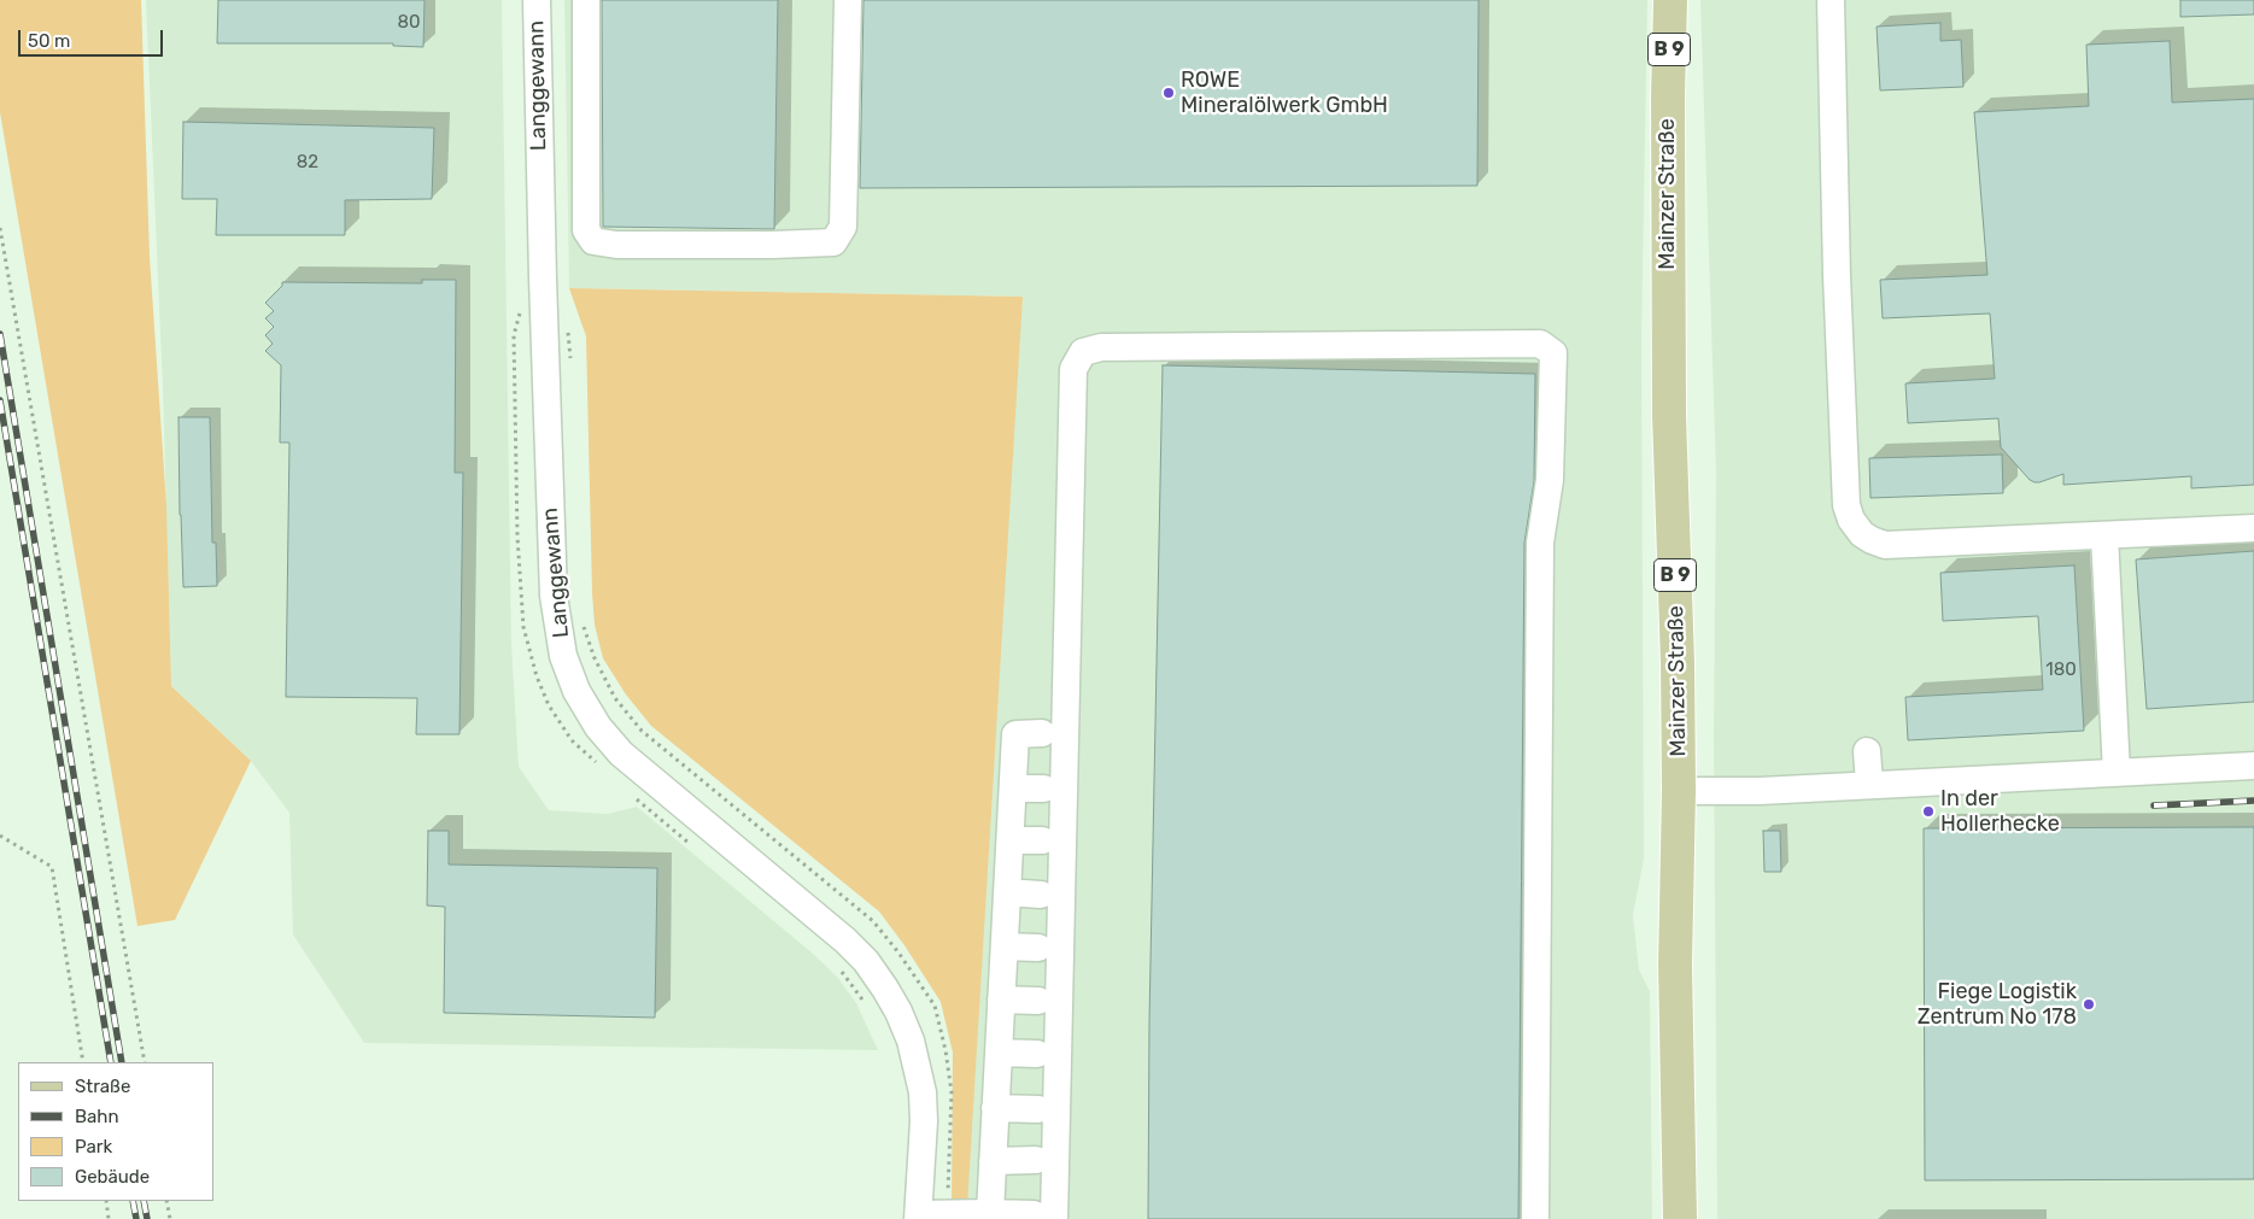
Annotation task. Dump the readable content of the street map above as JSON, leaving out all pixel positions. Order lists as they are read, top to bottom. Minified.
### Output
{"streets":{"main road":["B 9","Mainzer Straße"],"street":["Langgewann"]},"places":["ROWE Mineralölwerk GmbH","In der Hollerhecke","Fiege Logistik Zentrum No 178"],"house_numbers":["80","82","180"],"legend":["Straße","Bahn","Park","Gebäude"],"scale_bar":"50 m"}
